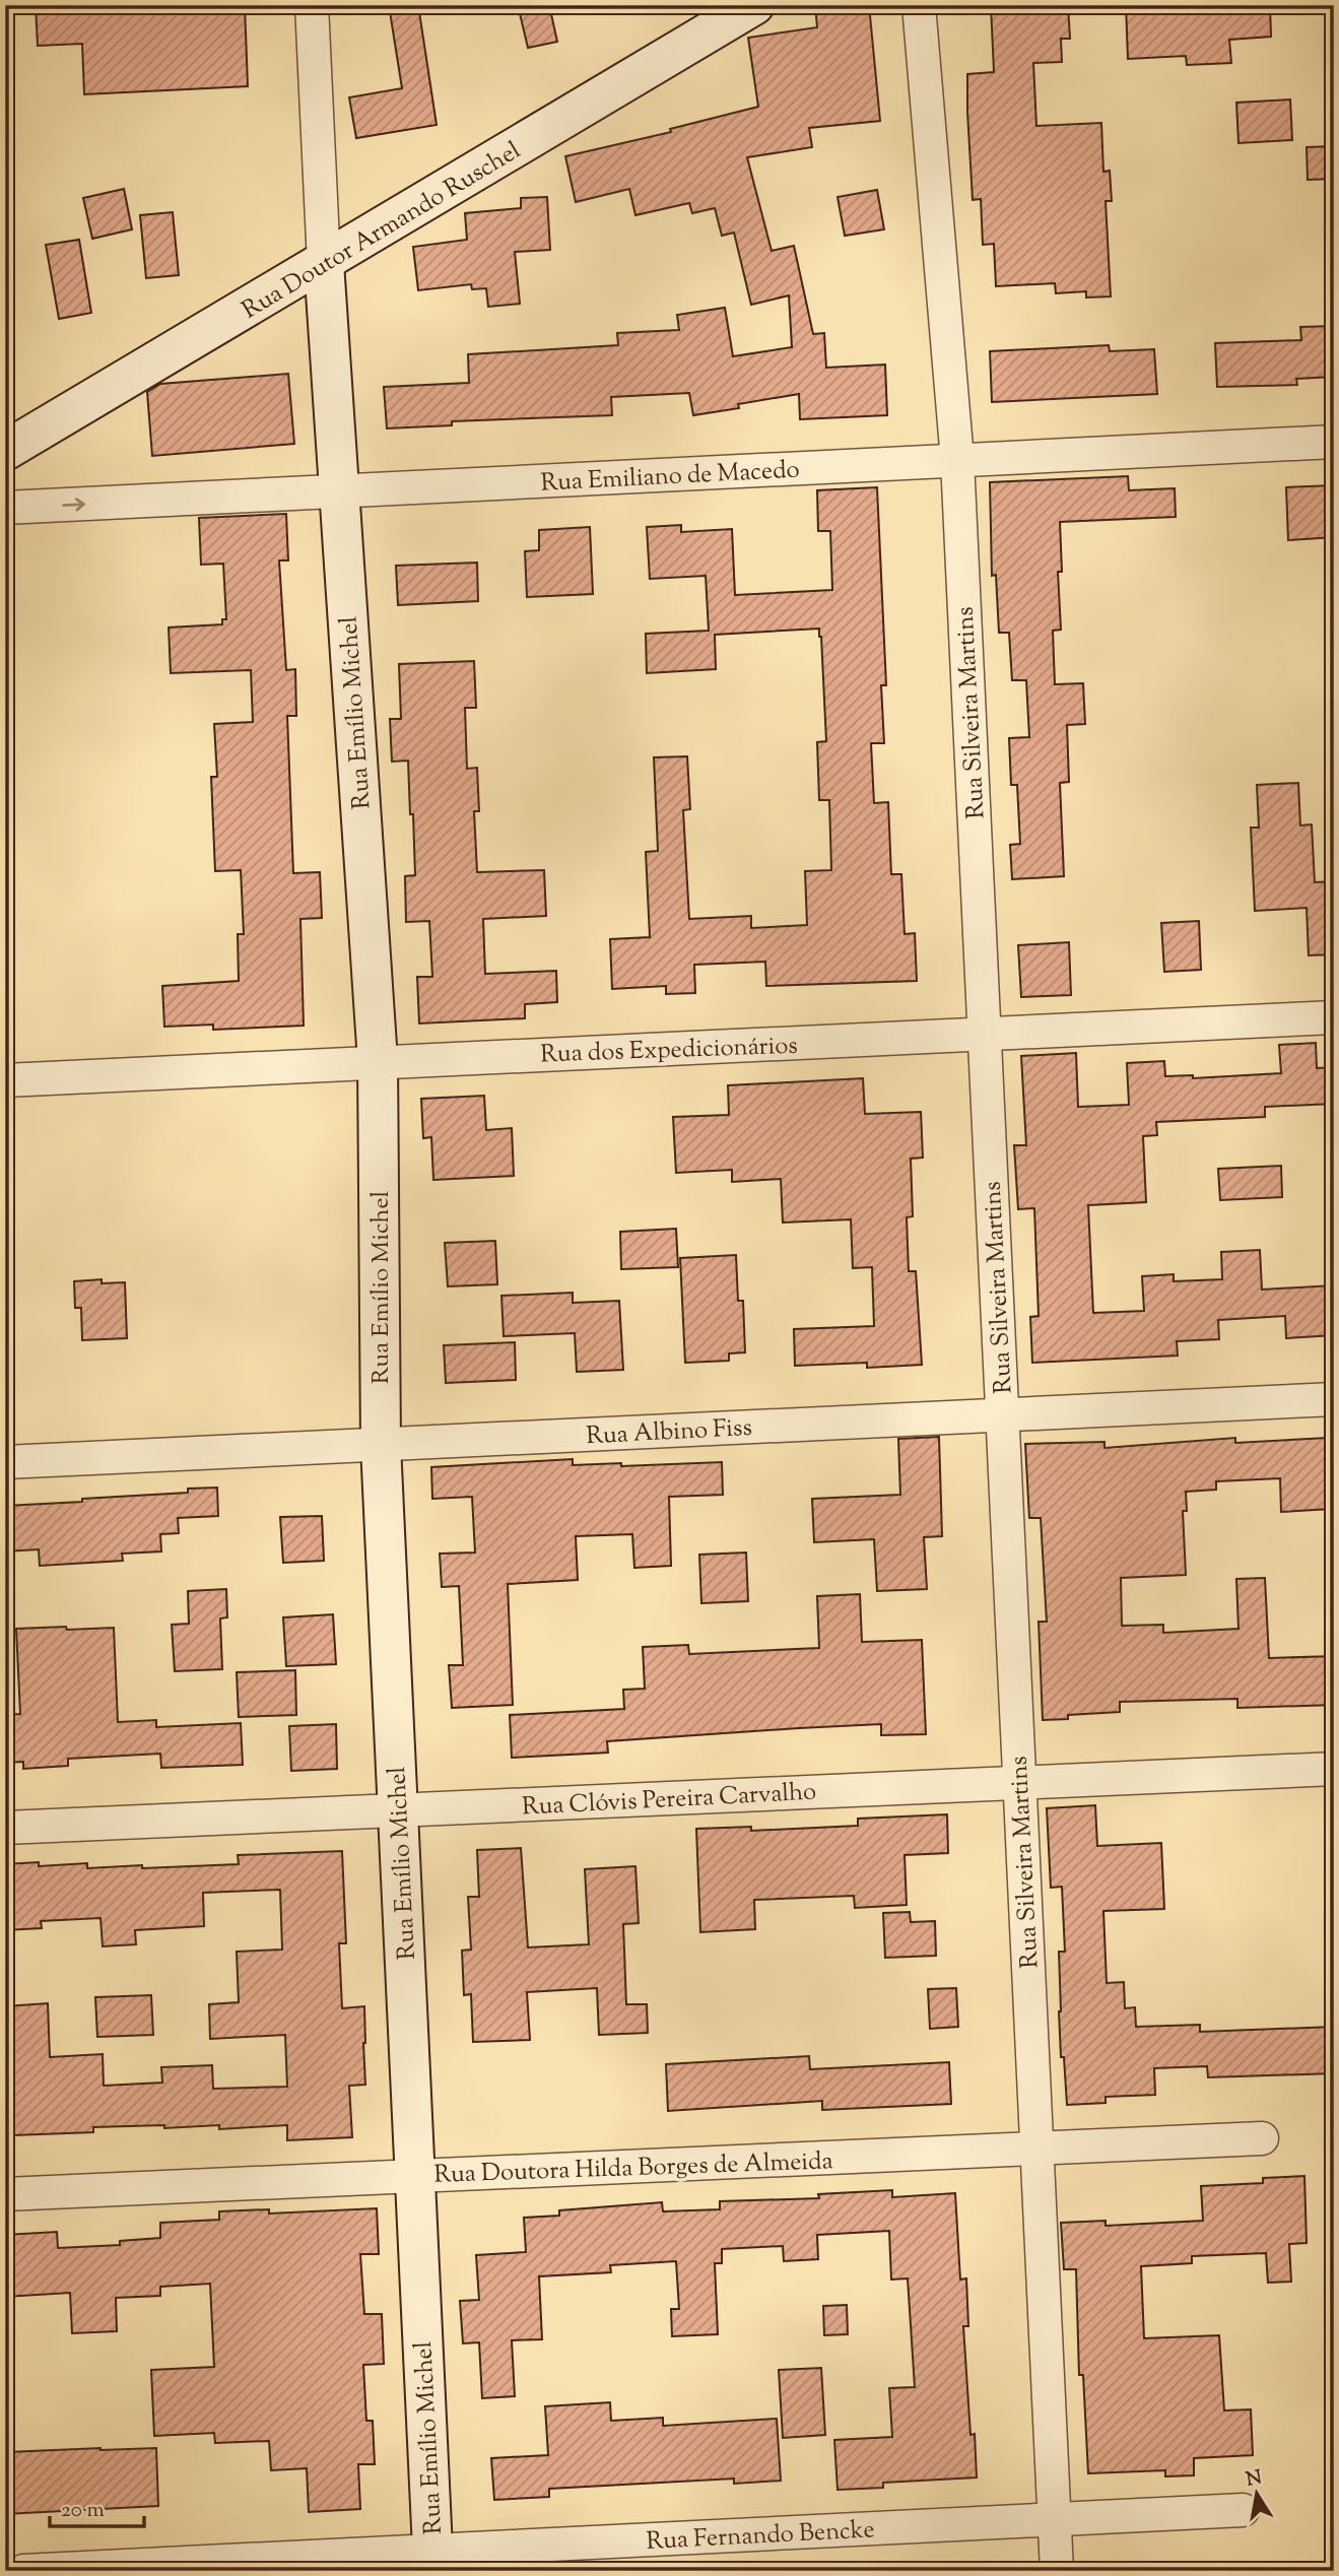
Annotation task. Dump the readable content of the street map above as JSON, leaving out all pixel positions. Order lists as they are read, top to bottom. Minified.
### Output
{"streets":{"street":["Rua Doutor Armando Ruschel","Rua Emiliano de Macedo","Rua Emílio Michel","Rua Silveira Martins","Rua dos Expedicionários","Rua Albino Fiss","Rua Clóvis Pereira Carvalho","Rua Doutora Hilda Borges de Almeida","Rua Fernando Bencke"]},"crossings":[["Rua Doutor Armando Ruschel","Rua Emílio Michel"],["Rua Emiliano de Macedo","Rua Emílio Michel"],["Rua Emiliano de Macedo","Rua Silveira Martins"],["Rua Emílio Michel","Rua dos Expedicionários"],["Rua Emílio Michel","Rua Albino Fiss"],["Rua Emílio Michel","Rua Clóvis Pereira Carvalho"],["Rua Emílio Michel","Rua Doutora Hilda Borges de Almeida"],["Rua Emílio Michel","Rua Fernando Bencke"],["Rua Silveira Martins","Rua dos Expedicionários"],["Rua Silveira Martins","Rua Albino Fiss"],["Rua Silveira Martins","Rua Clóvis Pereira Carvalho"],["Rua Silveira Martins","Rua Doutora Hilda Borges de Almeida"],["Rua Silveira Martins","Rua Fernando Bencke"]],"scale_bar":"20 m","north":"top"}
